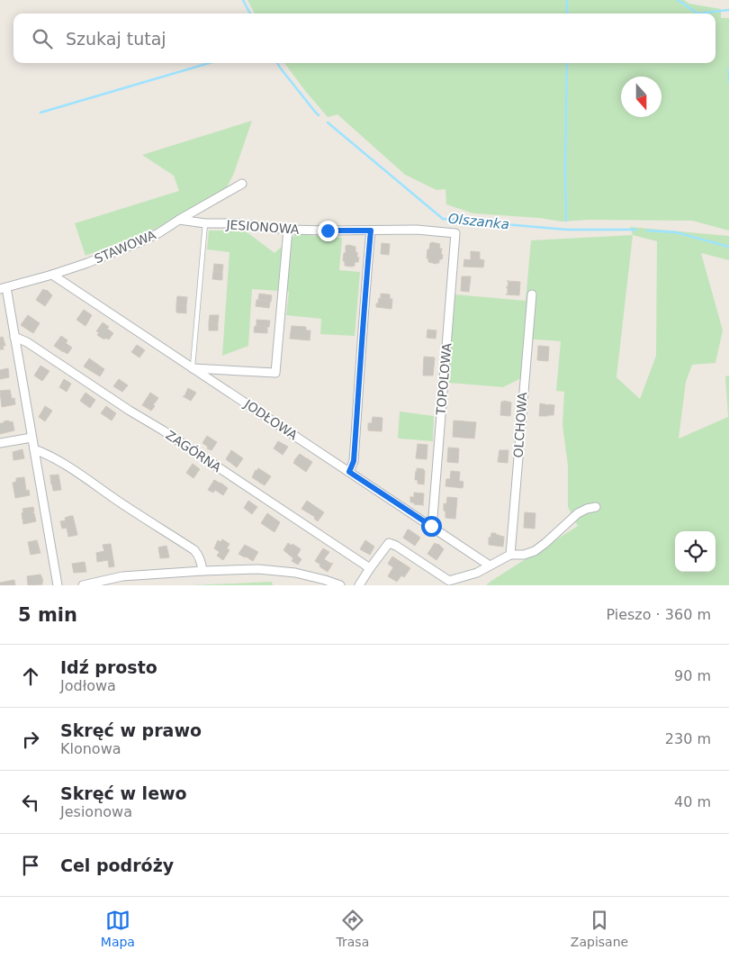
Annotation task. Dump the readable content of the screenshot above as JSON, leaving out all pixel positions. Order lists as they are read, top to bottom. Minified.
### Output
{"streets":{"street":["JESIONOWA","STAWOWA","TOPOLOWA","JODŁOWA","OLCHOWA","ZAGÓRNA"]},"crossings":[["JESIONOWA","STAWOWA"],["JESIONOWA","TOPOLOWA"],["STAWOWA","JODŁOWA"],["TOPOLOWA","JODŁOWA"]],"water":["Olszanka"],"north":"bottom","page":{"search":"Szukaj tutaj","heading":["5 min","Pieszo · 360 m"],"list":[["Idź prosto","Jodłowa","90 m"],["Skręć w prawo","Klonowa","230 m"],["Skręć w lewo","Jesionowa","40 m"],"Cel podróży"],"nav":["Mapa","Trasa","Zapisane"]}}
